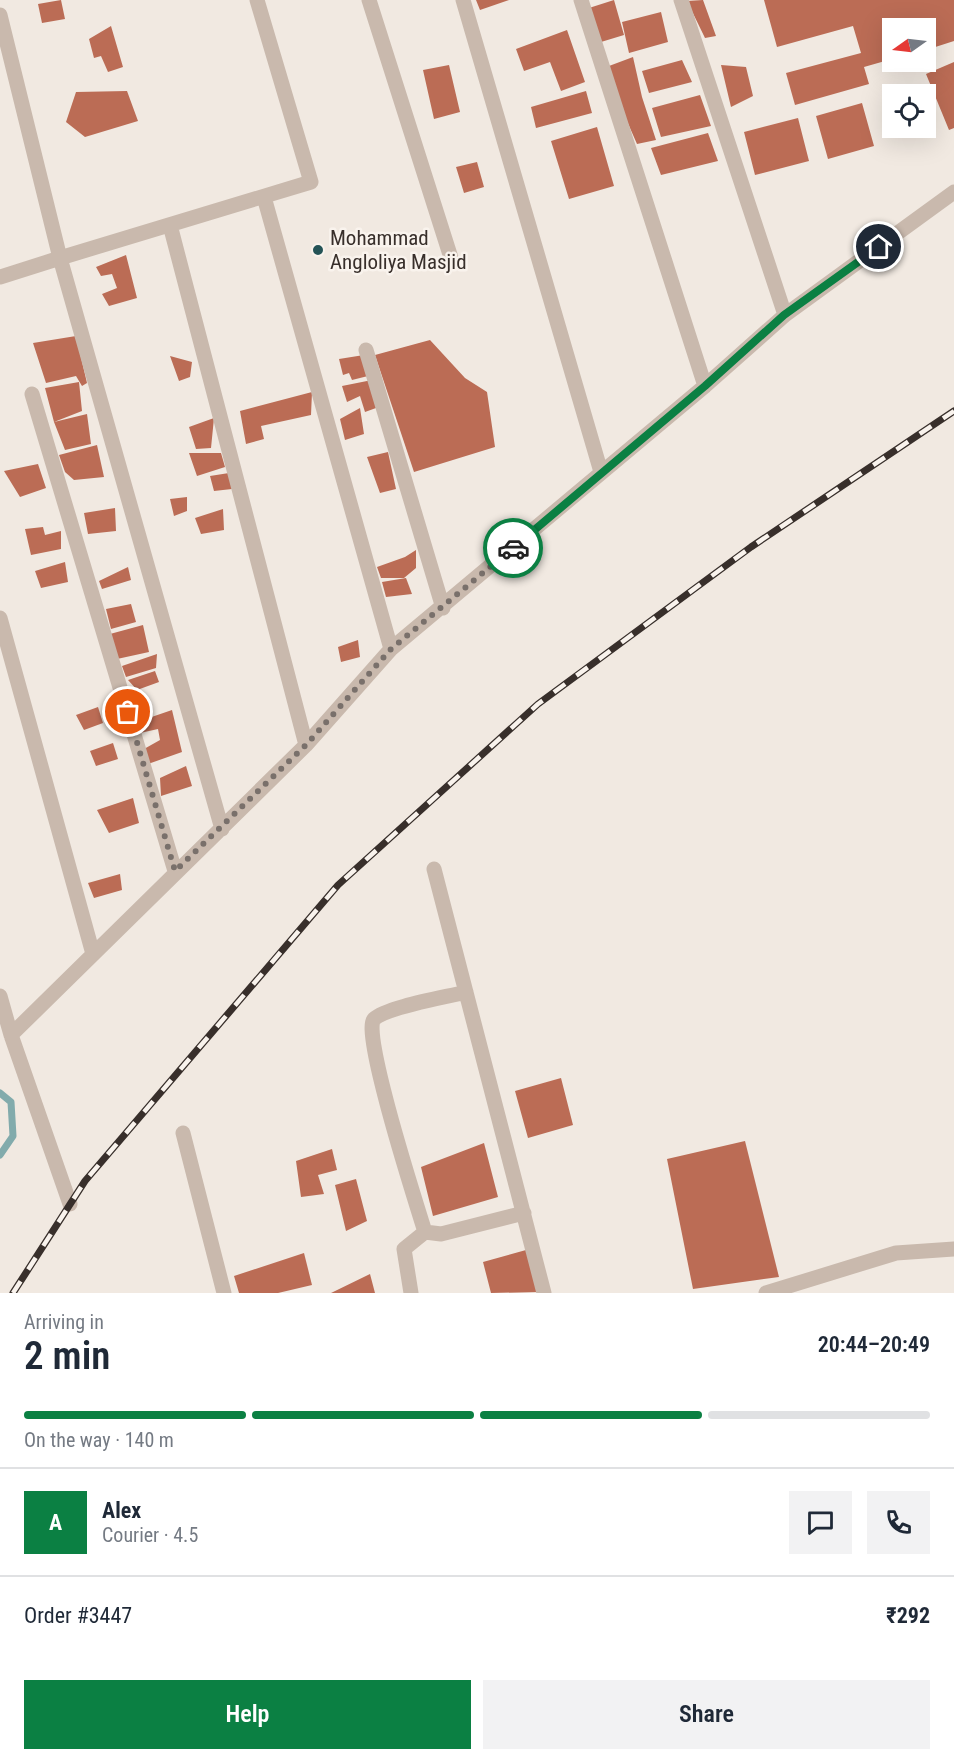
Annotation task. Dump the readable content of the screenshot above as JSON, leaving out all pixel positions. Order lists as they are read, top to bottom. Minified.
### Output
{"places":["Mohammad Angloliya Masjid"],"north":"left","page":{"heading":["2 min","Arriving in","20:44–20:49"],"panel":["Alex","Courier · 4.5","Order #3447","₹292"],"bar":"On the way · 140 m","round":"A","buttons":["Help","Share"]}}
